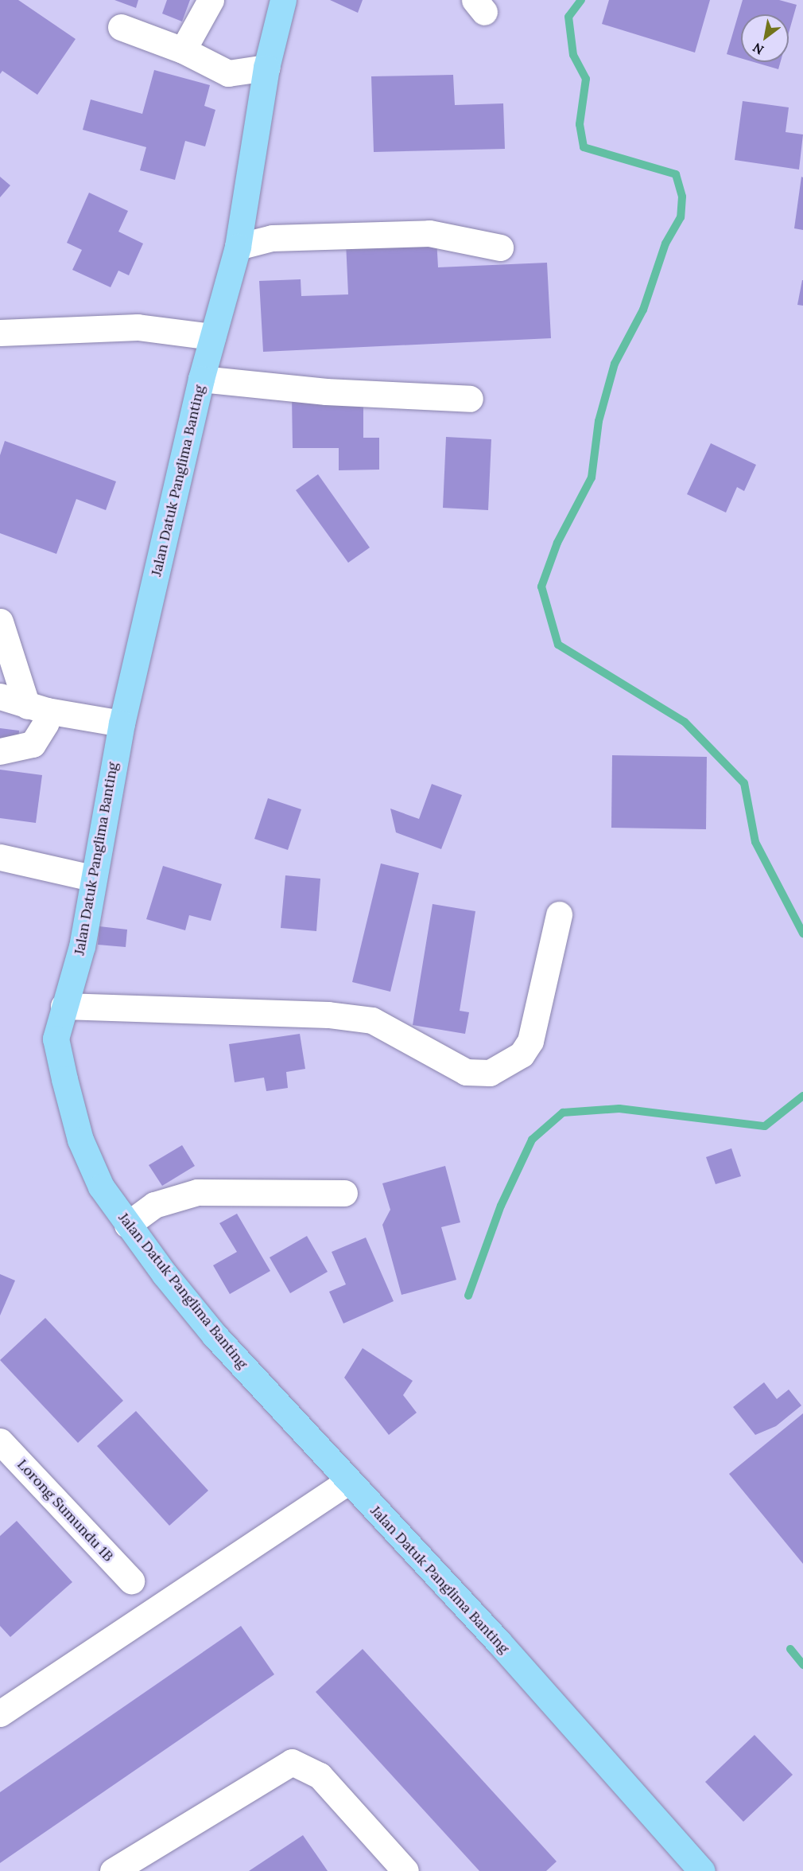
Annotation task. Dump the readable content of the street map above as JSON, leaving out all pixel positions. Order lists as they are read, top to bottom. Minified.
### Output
{"streets":{"main road":["Jalan Datuk Panglima Banting"],"street":["Lorong Sumundu 1B"]},"north":"bottom left"}
